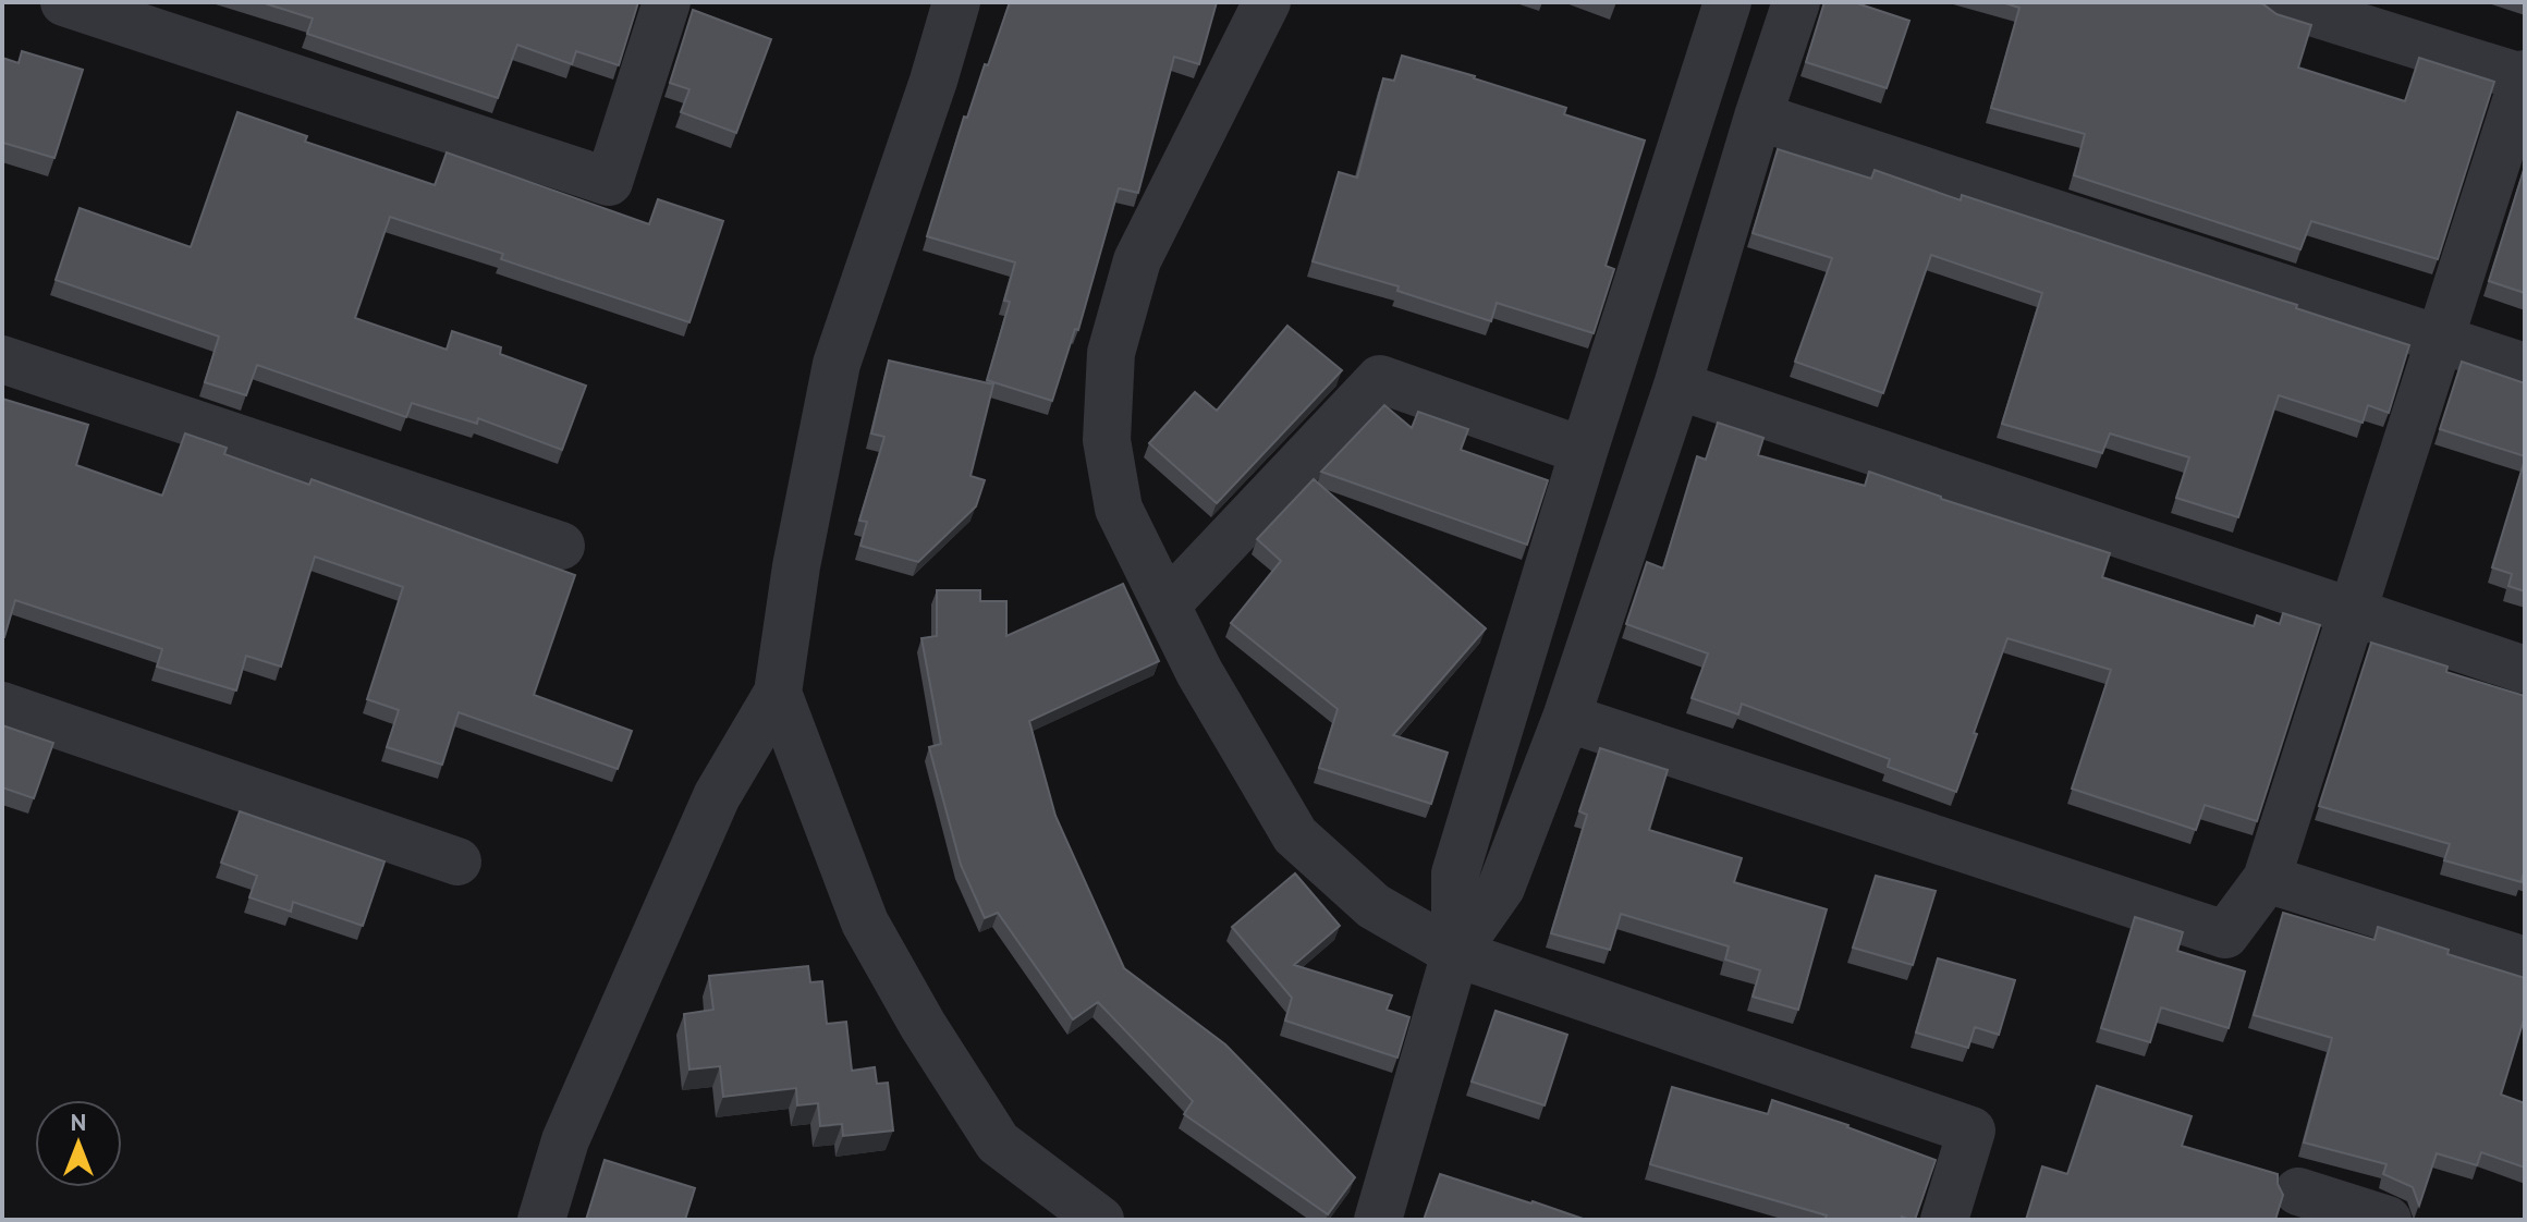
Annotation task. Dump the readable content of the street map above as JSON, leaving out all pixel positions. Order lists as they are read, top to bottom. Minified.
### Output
{"north":"top"}
